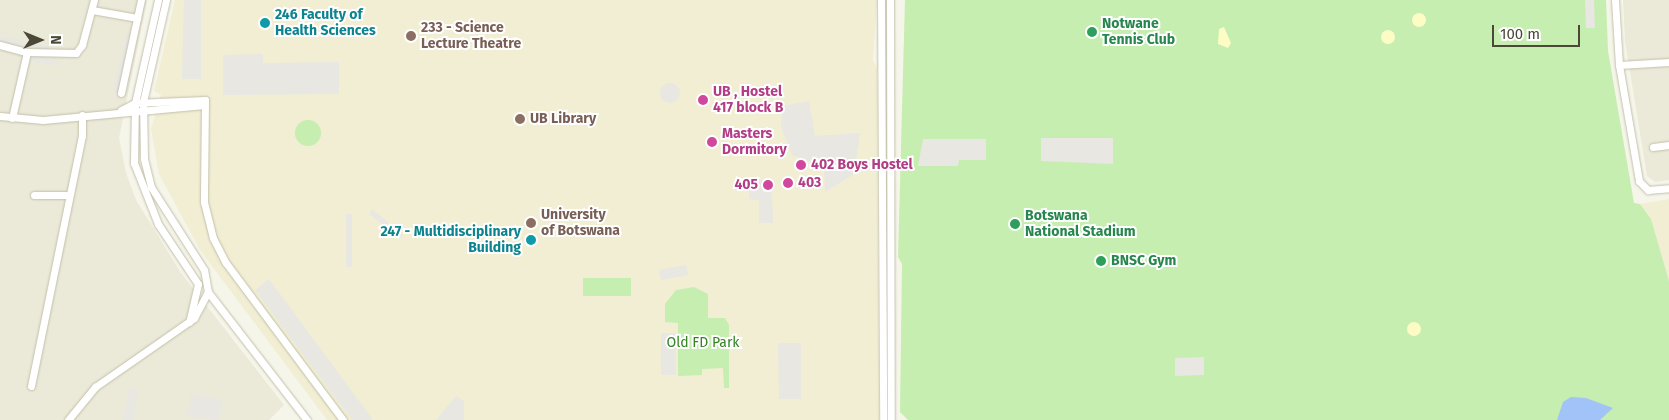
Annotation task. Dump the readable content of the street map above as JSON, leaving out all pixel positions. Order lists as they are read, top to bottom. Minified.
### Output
{"parks":["Old FD Park"],"places":["246 Faculty of Health Sciences","Notwane Tennis Club","233 - Science Lecture Theatre","UB , Hostel 417 block B","UB Library","Masters Dormitory","402 Boys Hostel","403","405","University of Botswana","Botswana National Stadium","247 - Multidisciplinary Building","BNSC Gym"],"scale_bar":"100 m","north":"right"}
